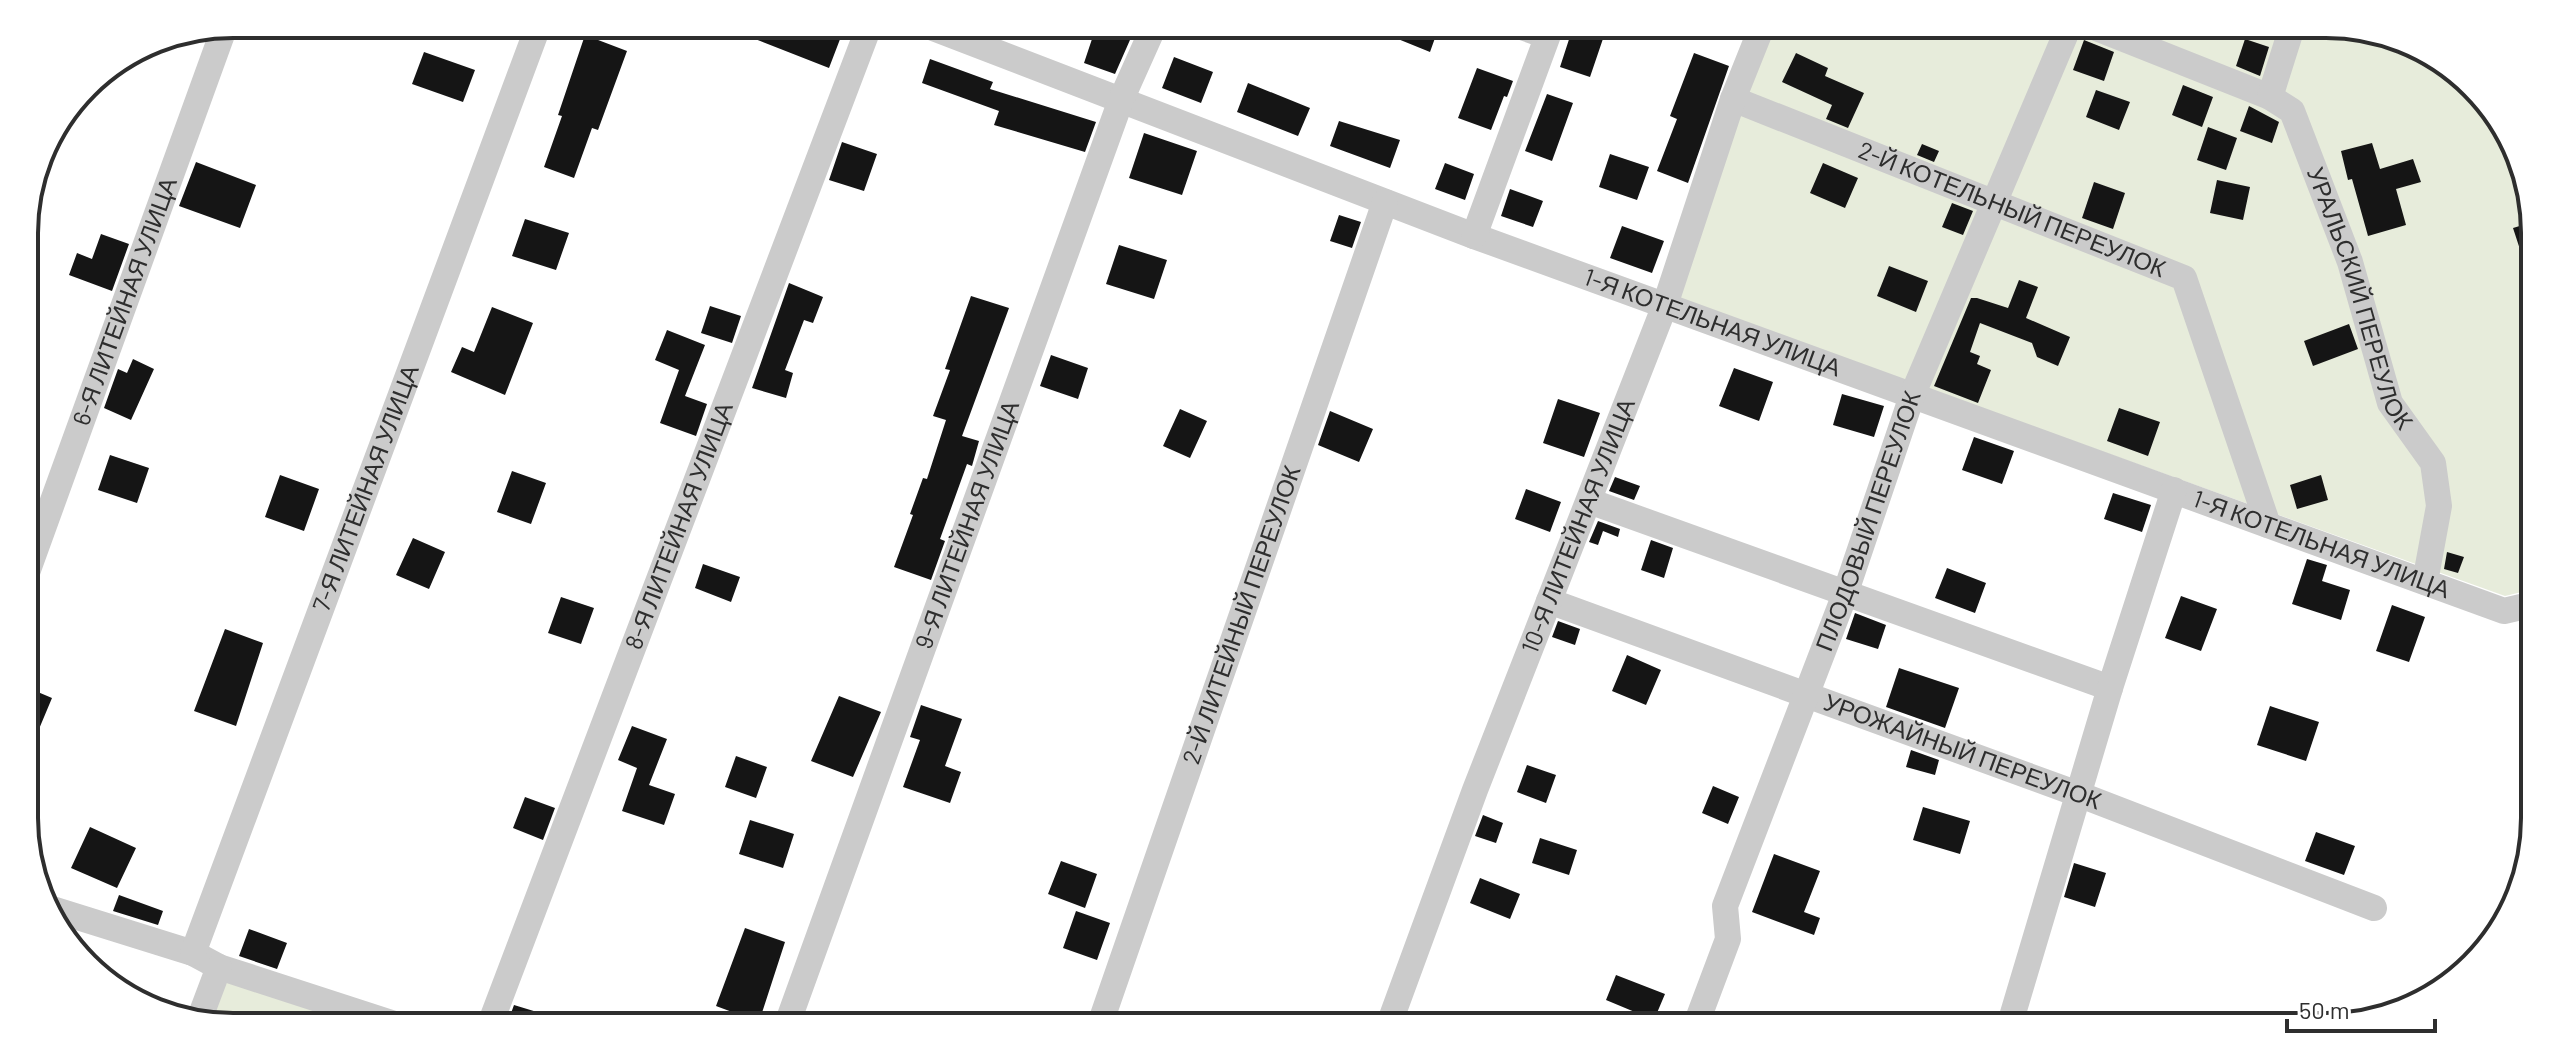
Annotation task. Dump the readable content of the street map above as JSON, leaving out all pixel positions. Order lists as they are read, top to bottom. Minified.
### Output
{"streets":{"street":["2-Й КОТЕЛЬНЫЙ ПЕРЕУЛОК","УРАЛЬСКИЙ ПЕРЕУЛОК","6-Я ЛИТЕЙНАЯ УЛИЦА","1-Я КОТЕЛЬНАЯ УЛИЦА","7-Я ЛИТЕЙНАЯ УЛИЦА","ПЛОДОВЫЙ ПЕРЕУЛОК","9-Я ЛИТЕЙНАЯ УЛИЦА","8-Я ЛИТЕЙНАЯ УЛИЦА","10-Я ЛИТЕЙНАЯ УЛИЦА","2-Й ЛИТЕЙНЫЙ ПЕРЕУЛОК","УРОЖАЙНЫЙ ПЕРЕУЛОК"]},"crossings":[["2-Й КОТЕЛЬНЫЙ ПЕРЕУЛОК","1-Я КОТЕЛЬНАЯ УЛИЦА"],["2-Й КОТЕЛЬНЫЙ ПЕРЕУЛОК","ПЛОДОВЫЙ ПЕРЕУЛОК"],["2-Й КОТЕЛЬНЫЙ ПЕРЕУЛОК","10-Я ЛИТЕЙНАЯ УЛИЦА"],["УРАЛЬСКИЙ ПЕРЕУЛОК","1-Я КОТЕЛЬНАЯ УЛИЦА"],["1-Я КОТЕЛЬНАЯ УЛИЦА","ПЛОДОВЫЙ ПЕРЕУЛОК"],["1-Я КОТЕЛЬНАЯ УЛИЦА","9-Я ЛИТЕЙНАЯ УЛИЦА"],["1-Я КОТЕЛЬНАЯ УЛИЦА","10-Я ЛИТЕЙНАЯ УЛИЦА"],["1-Я КОТЕЛЬНАЯ УЛИЦА","2-Й ЛИТЕЙНЫЙ ПЕРЕУЛОК"],["ПЛОДОВЫЙ ПЕРЕУЛОК","УРОЖАЙНЫЙ ПЕРЕУЛОК"],["10-Я ЛИТЕЙНАЯ УЛИЦА","УРОЖАЙНЫЙ ПЕРЕУЛОК"]],"scale_bar":"50 m"}
